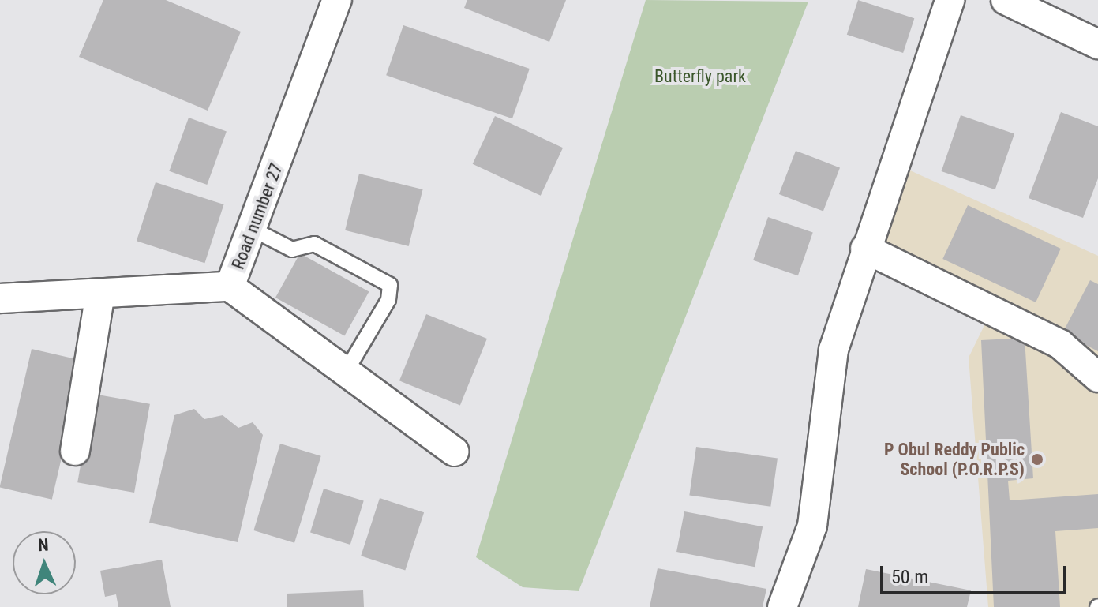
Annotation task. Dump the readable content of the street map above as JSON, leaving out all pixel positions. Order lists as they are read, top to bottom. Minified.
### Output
{"streets":{"street":["Road number 27"]},"parks":["Butterfly park"],"places":["P Obul Reddy Public School (P.O.R.P.S)"],"scale_bar":"50 m","north":"top"}
